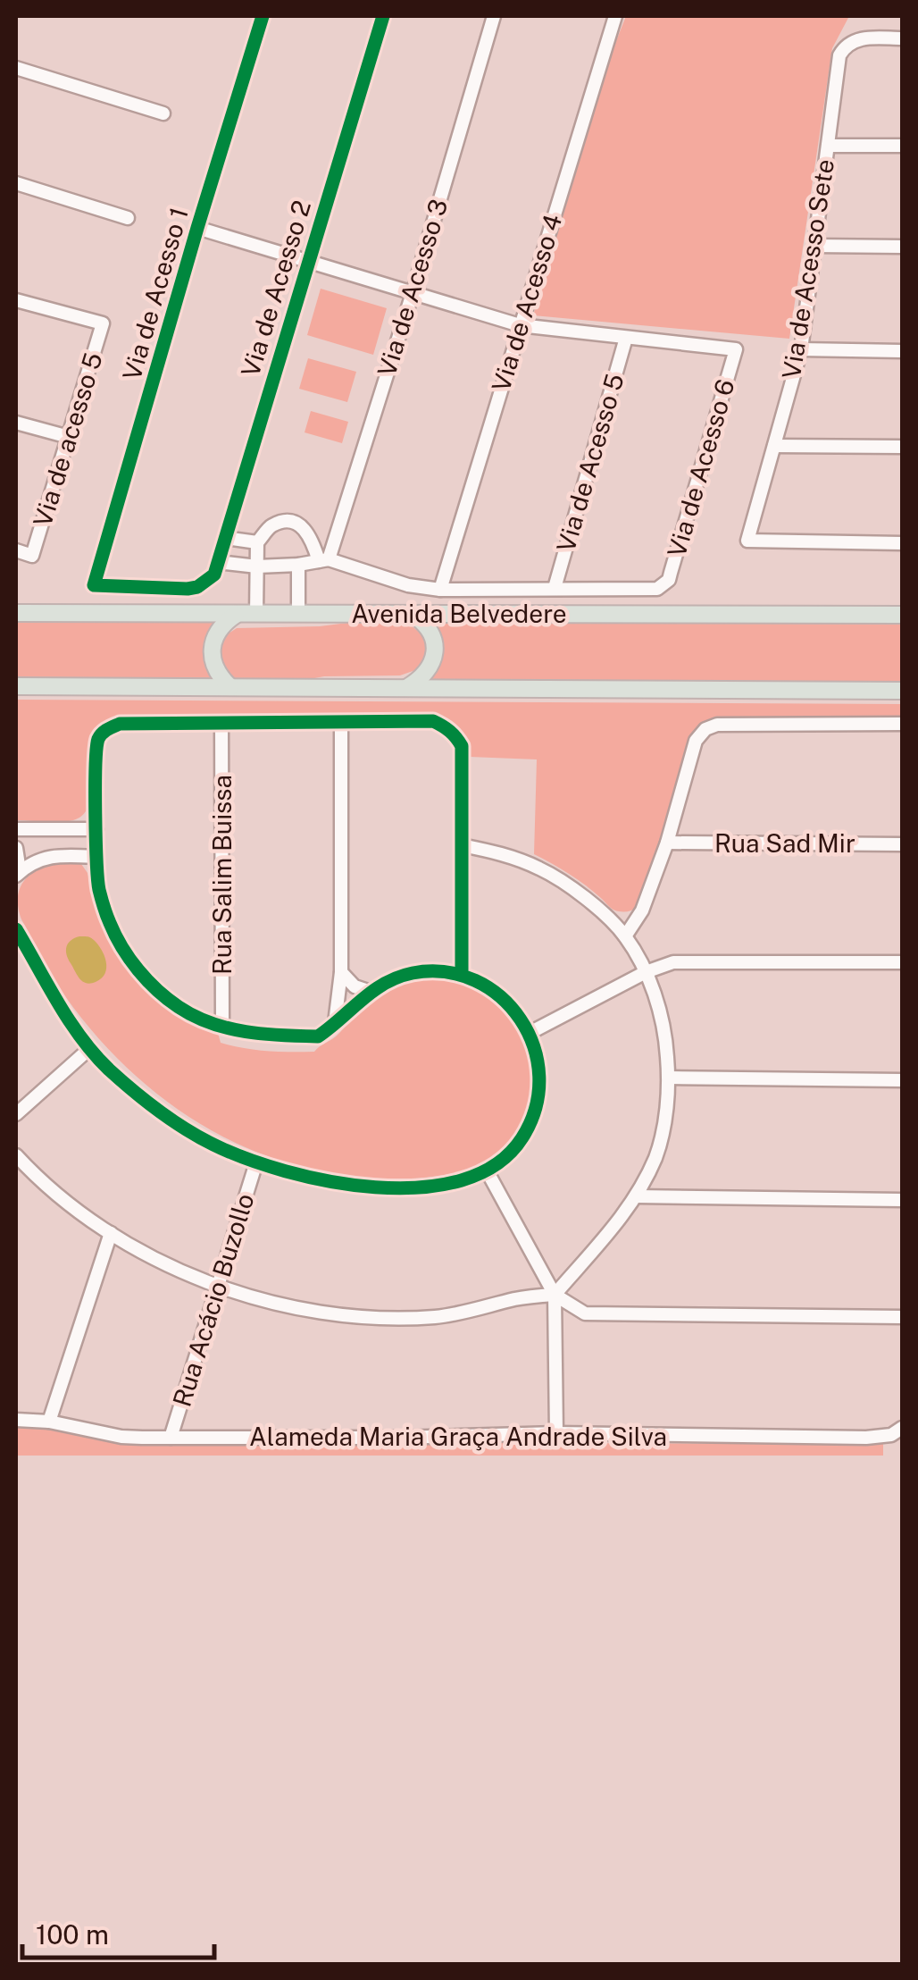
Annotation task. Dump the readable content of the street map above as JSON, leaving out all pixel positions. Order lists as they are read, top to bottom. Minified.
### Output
{"streets":{"main road":["Avenida Belvedere"],"street":["Via de Acesso Sete","Via de Acesso 3","Via de Acesso 2","Via de Acesso 1","Via de Acesso 4","Via de acesso 5","Via de Acesso 5","Via de Acesso 6","Rua Sad Mir","Rua Salim Buissa","Rua Acácio Buzollo","Alameda Maria Graça Andrade Silva"]},"crossings":[["Via de Acesso 2","Via de Acesso 1"],["Via de Acesso 5","Via de Acesso 6"],["Rua Acácio Buzollo","Alameda Maria Graça Andrade Silva"]],"scale_bar":"100 m"}
